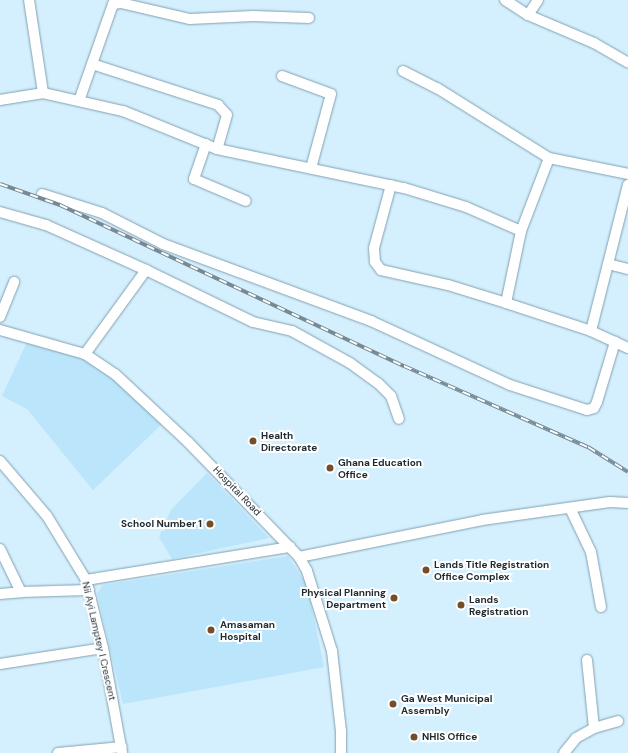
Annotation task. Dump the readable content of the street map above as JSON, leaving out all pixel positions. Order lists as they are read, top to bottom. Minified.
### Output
{"streets":{"street":["Hospital Road","Nii Ayi Lamptey I Crescent"]},"places":["Health Directorate","Ghana Education Office","School Number 1","Lands Title Registration Office Complex","Physical Planning Department","Lands Registration","Amasaman Hospital","Ga West Municipal Assembly","NHIS Office"]}
